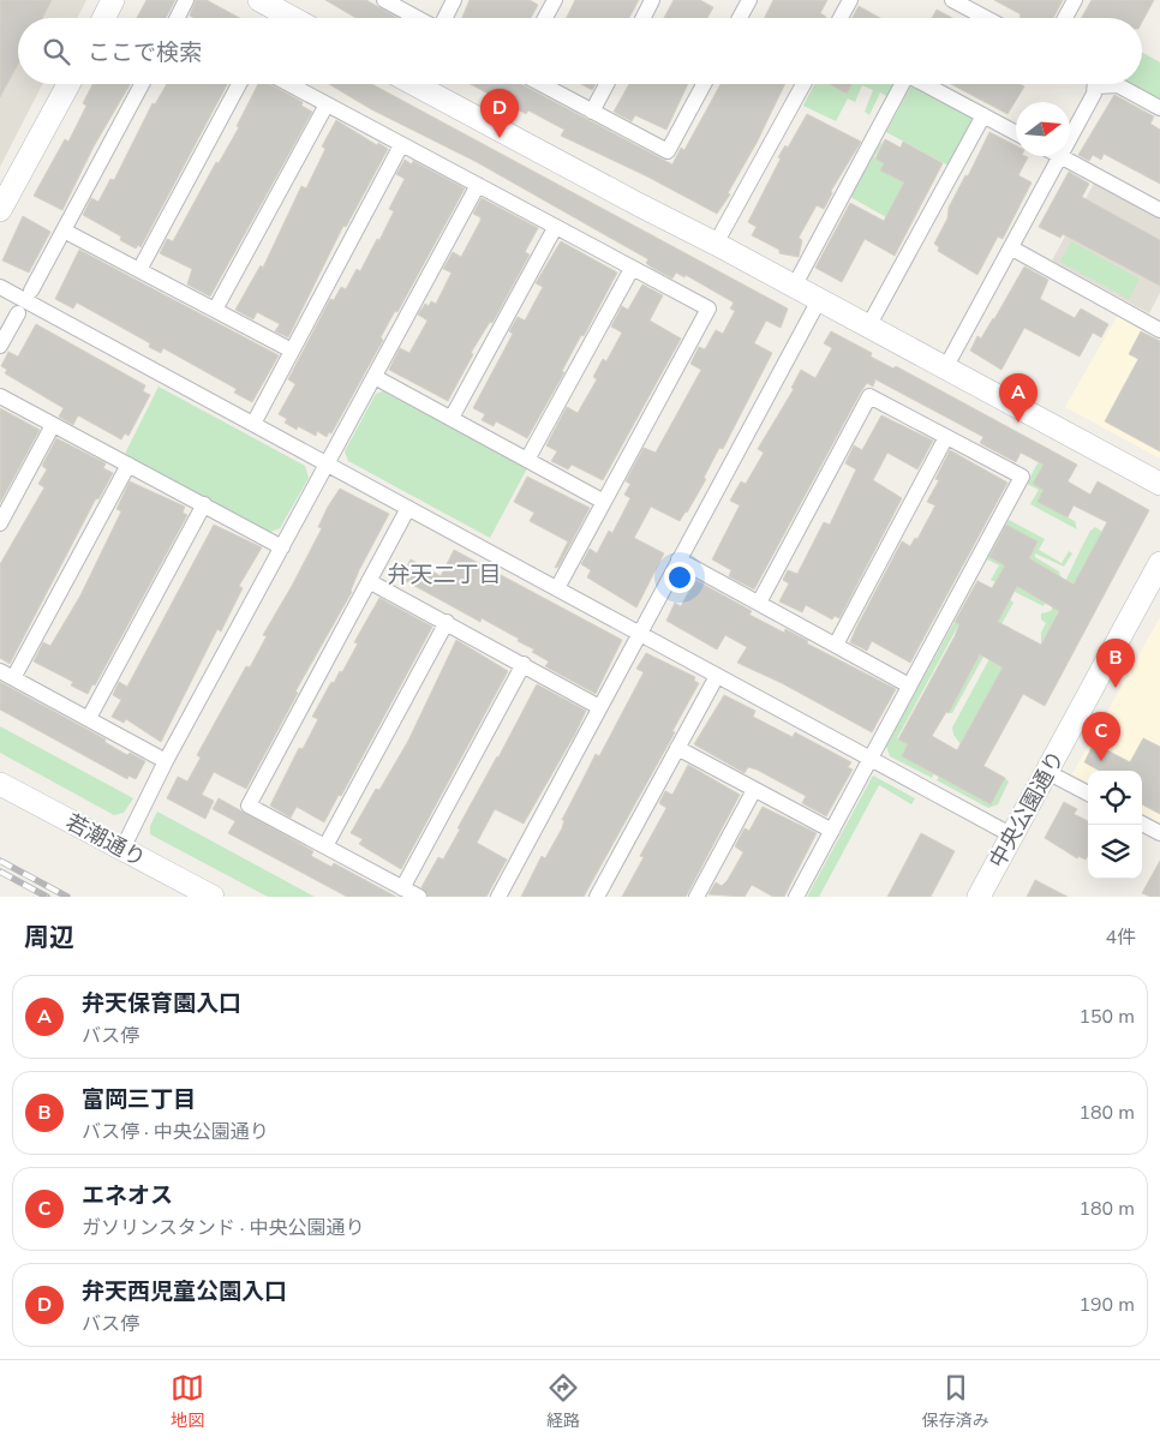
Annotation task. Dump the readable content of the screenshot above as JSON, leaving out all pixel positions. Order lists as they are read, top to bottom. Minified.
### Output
{"streets":{"street":["中央公園通り","若潮通り"]},"districts":["弁天二丁目"],"north":"right","page":{"search":"ここで検索","pins":["D","A","B","C"],"heading":["周辺","4件"],"list":[{"mark":"A","name":"弁天保育園入口","note":"バス停","value":"150 m"},{"mark":"B","name":"富岡三丁目","note":"バス停 · 中央公園通り","value":"180 m"},{"mark":"C","name":"エネオス","note":"ガソリンスタンド · 中央公園通り","value":"180 m"},{"mark":"D","name":"弁天西児童公園入口","note":"バス停","value":"190 m"}],"nav":["地図","経路","保存済み"]}}
